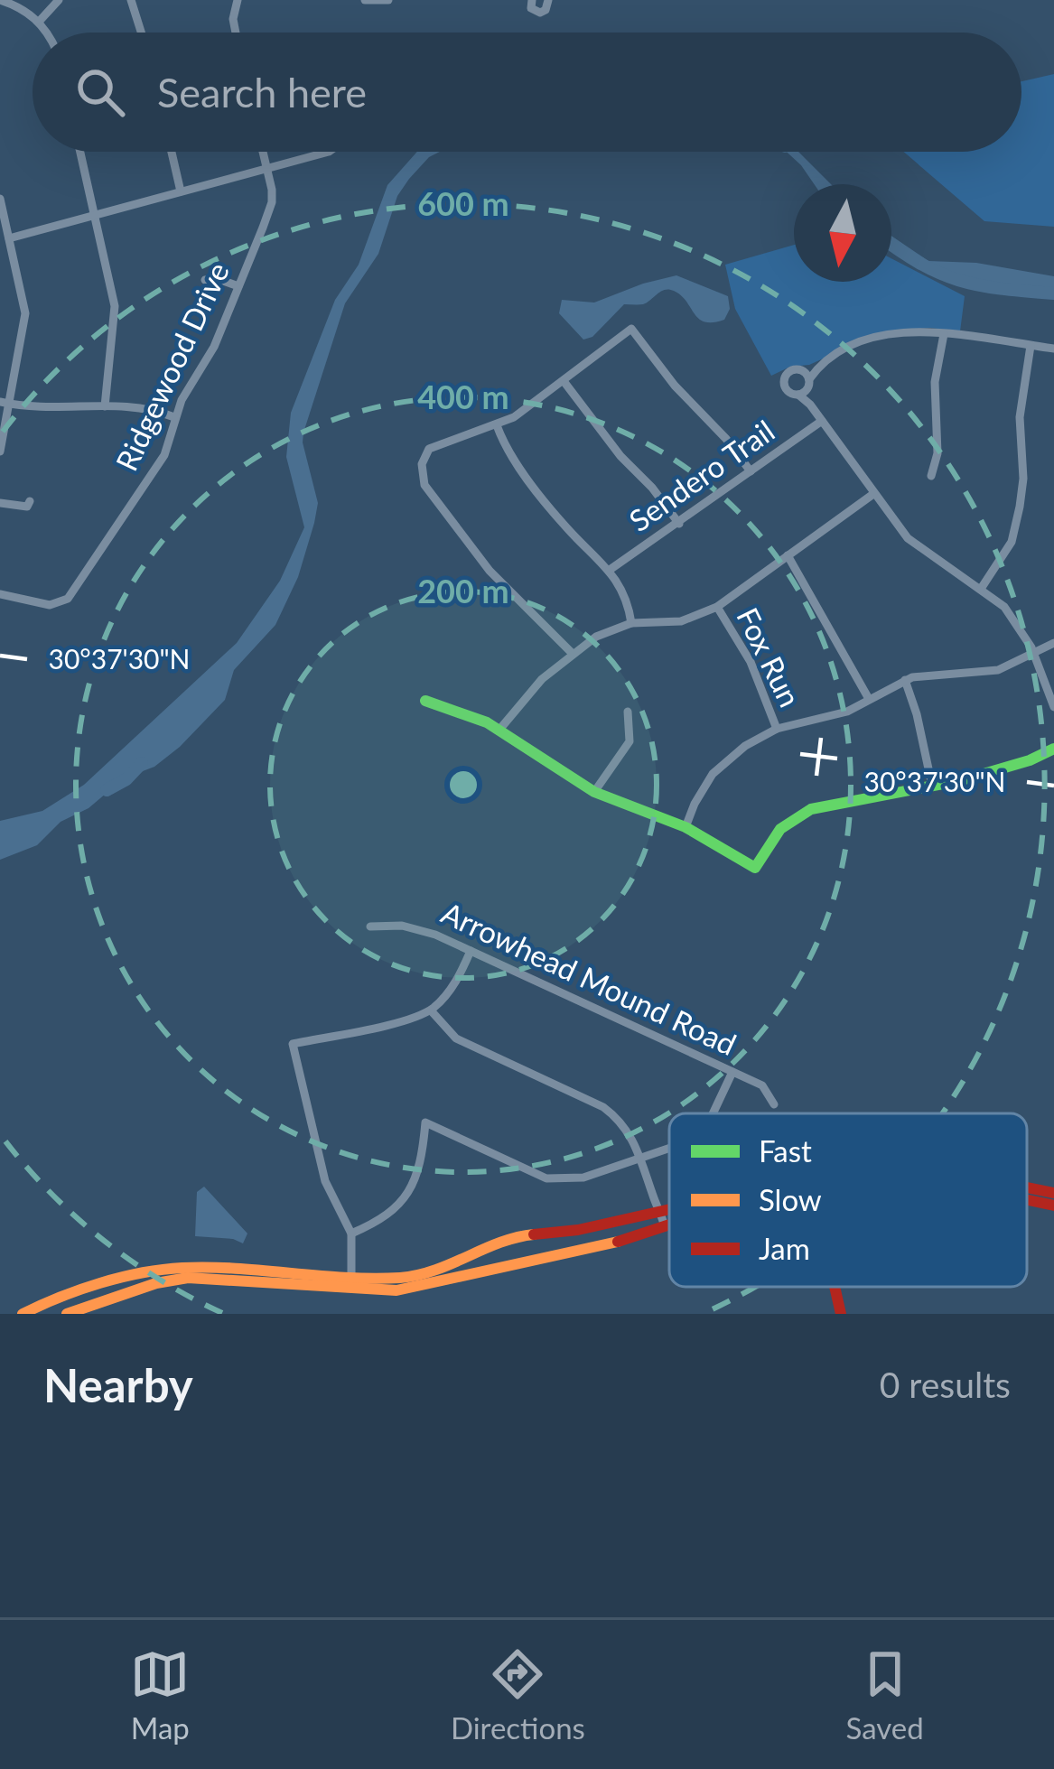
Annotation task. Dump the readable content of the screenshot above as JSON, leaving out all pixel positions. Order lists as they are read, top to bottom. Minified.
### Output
{"streets":{"street":["Ridgewood Drive","Sendero Trail","Fox Run","Arrowhead Mound Road"]},"legend":["Fast","Slow","Jam"],"north":"bottom","page":{"search":"Search here","heading":["Nearby","0 results"],"nav":["Map","Directions","Saved"]},"coordinates":["30°37'30\"N"],"rings":["600 m","400 m","200 m"]}
